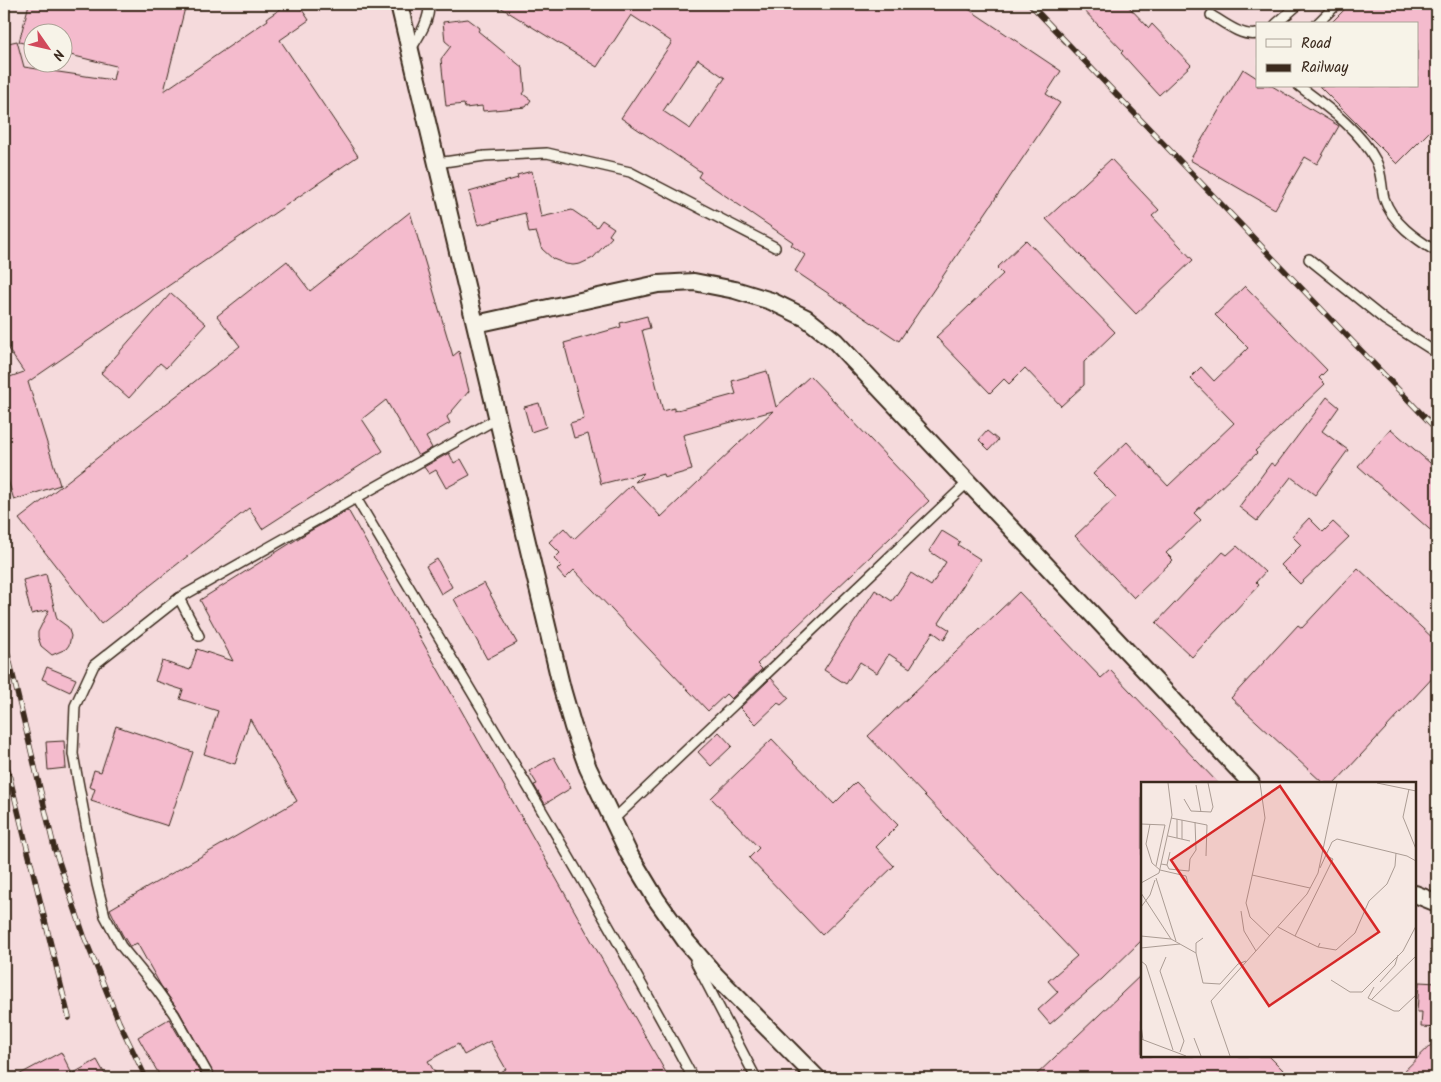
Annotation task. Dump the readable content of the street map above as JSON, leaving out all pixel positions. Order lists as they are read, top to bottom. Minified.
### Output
{"legend":["Road","Railway"],"north":"bottom right"}
